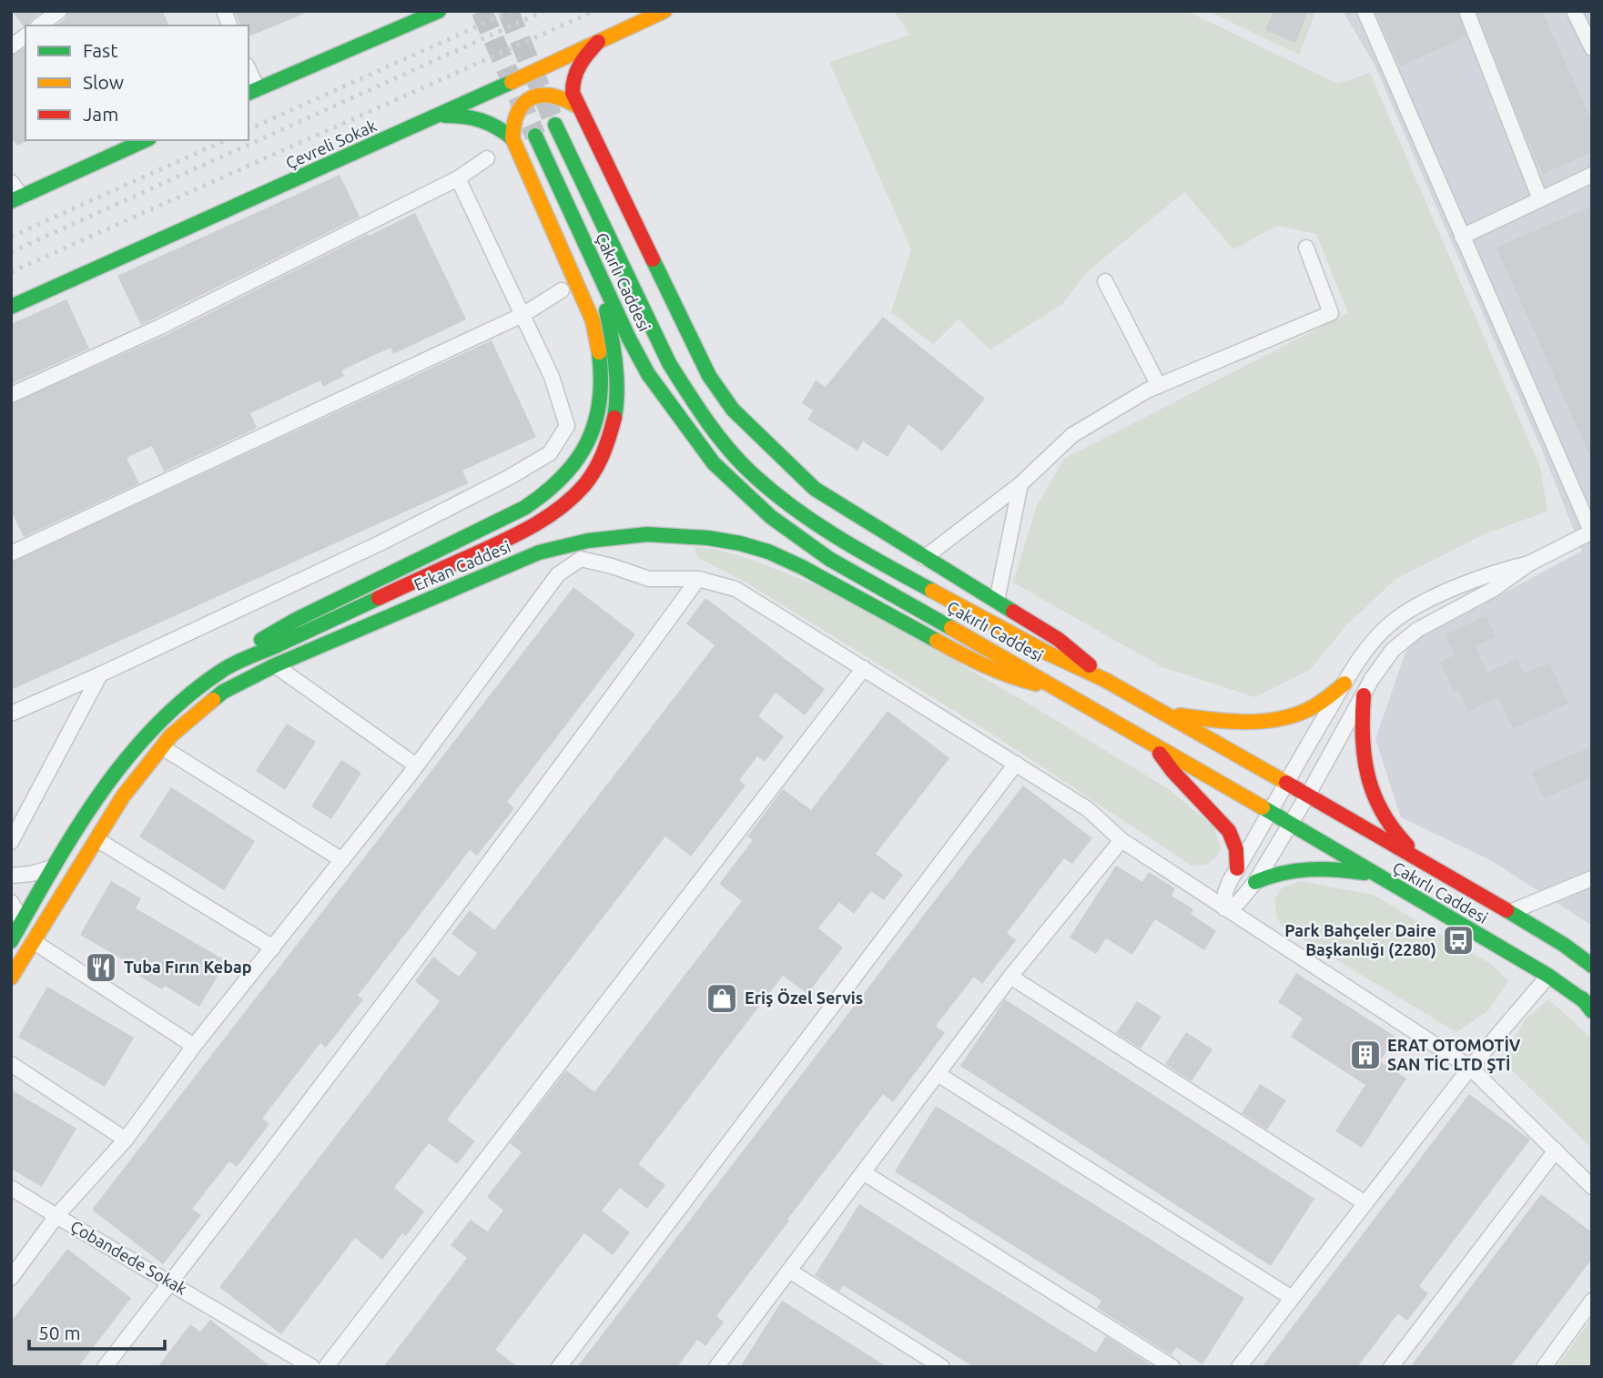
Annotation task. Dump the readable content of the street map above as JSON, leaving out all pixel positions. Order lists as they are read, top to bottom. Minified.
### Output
{"streets":{"main road":["Çevreli Sokak","Çakırlı Caddesi","Erkan Caddesi"],"street":["Çobandede Sokak"]},"crossings":[["Çakırlı Caddesi","Erkan Caddesi"]],"places":{"bus stop":["Park Bahçeler Dai̇re Başkanlığı (2280)"],"restaurant":["Tuba Fırın Kebap"],"shop":["Eriş Özel Servis"],"building":["ERAT OTOMOTİV SAN TİC LTD ŞTİ"]},"legend":["Fast","Slow","Jam"],"scale_bar":"50 m"}
